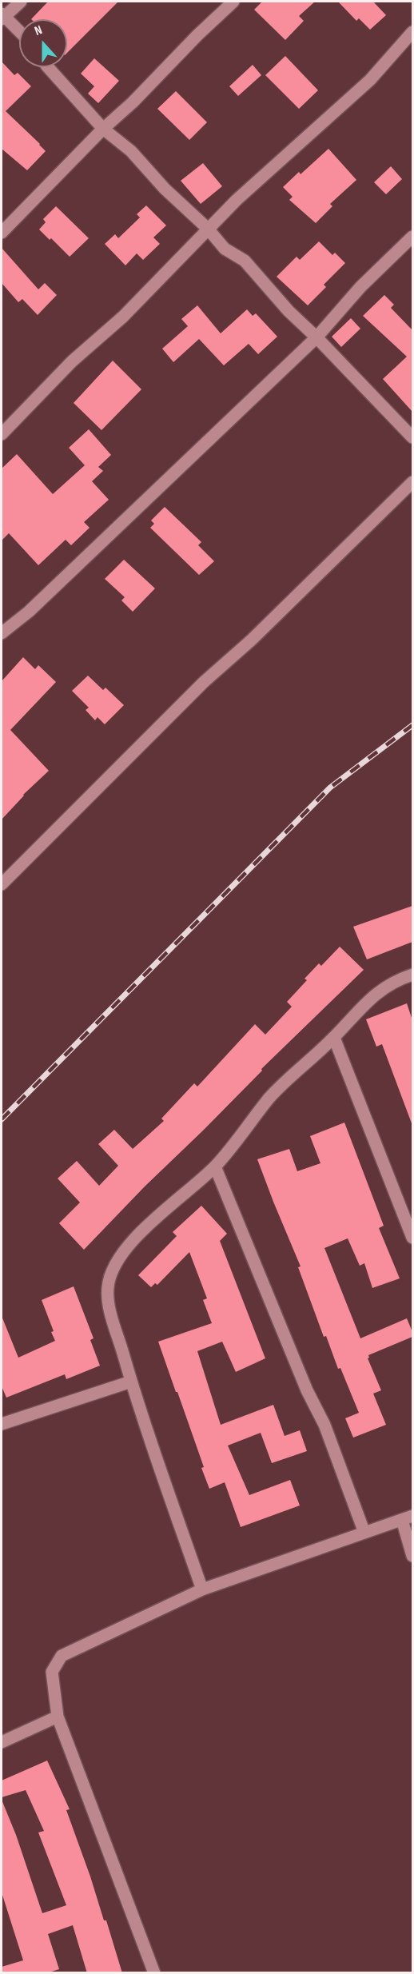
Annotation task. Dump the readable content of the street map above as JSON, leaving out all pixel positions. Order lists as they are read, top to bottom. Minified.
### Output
{"north":"top"}
